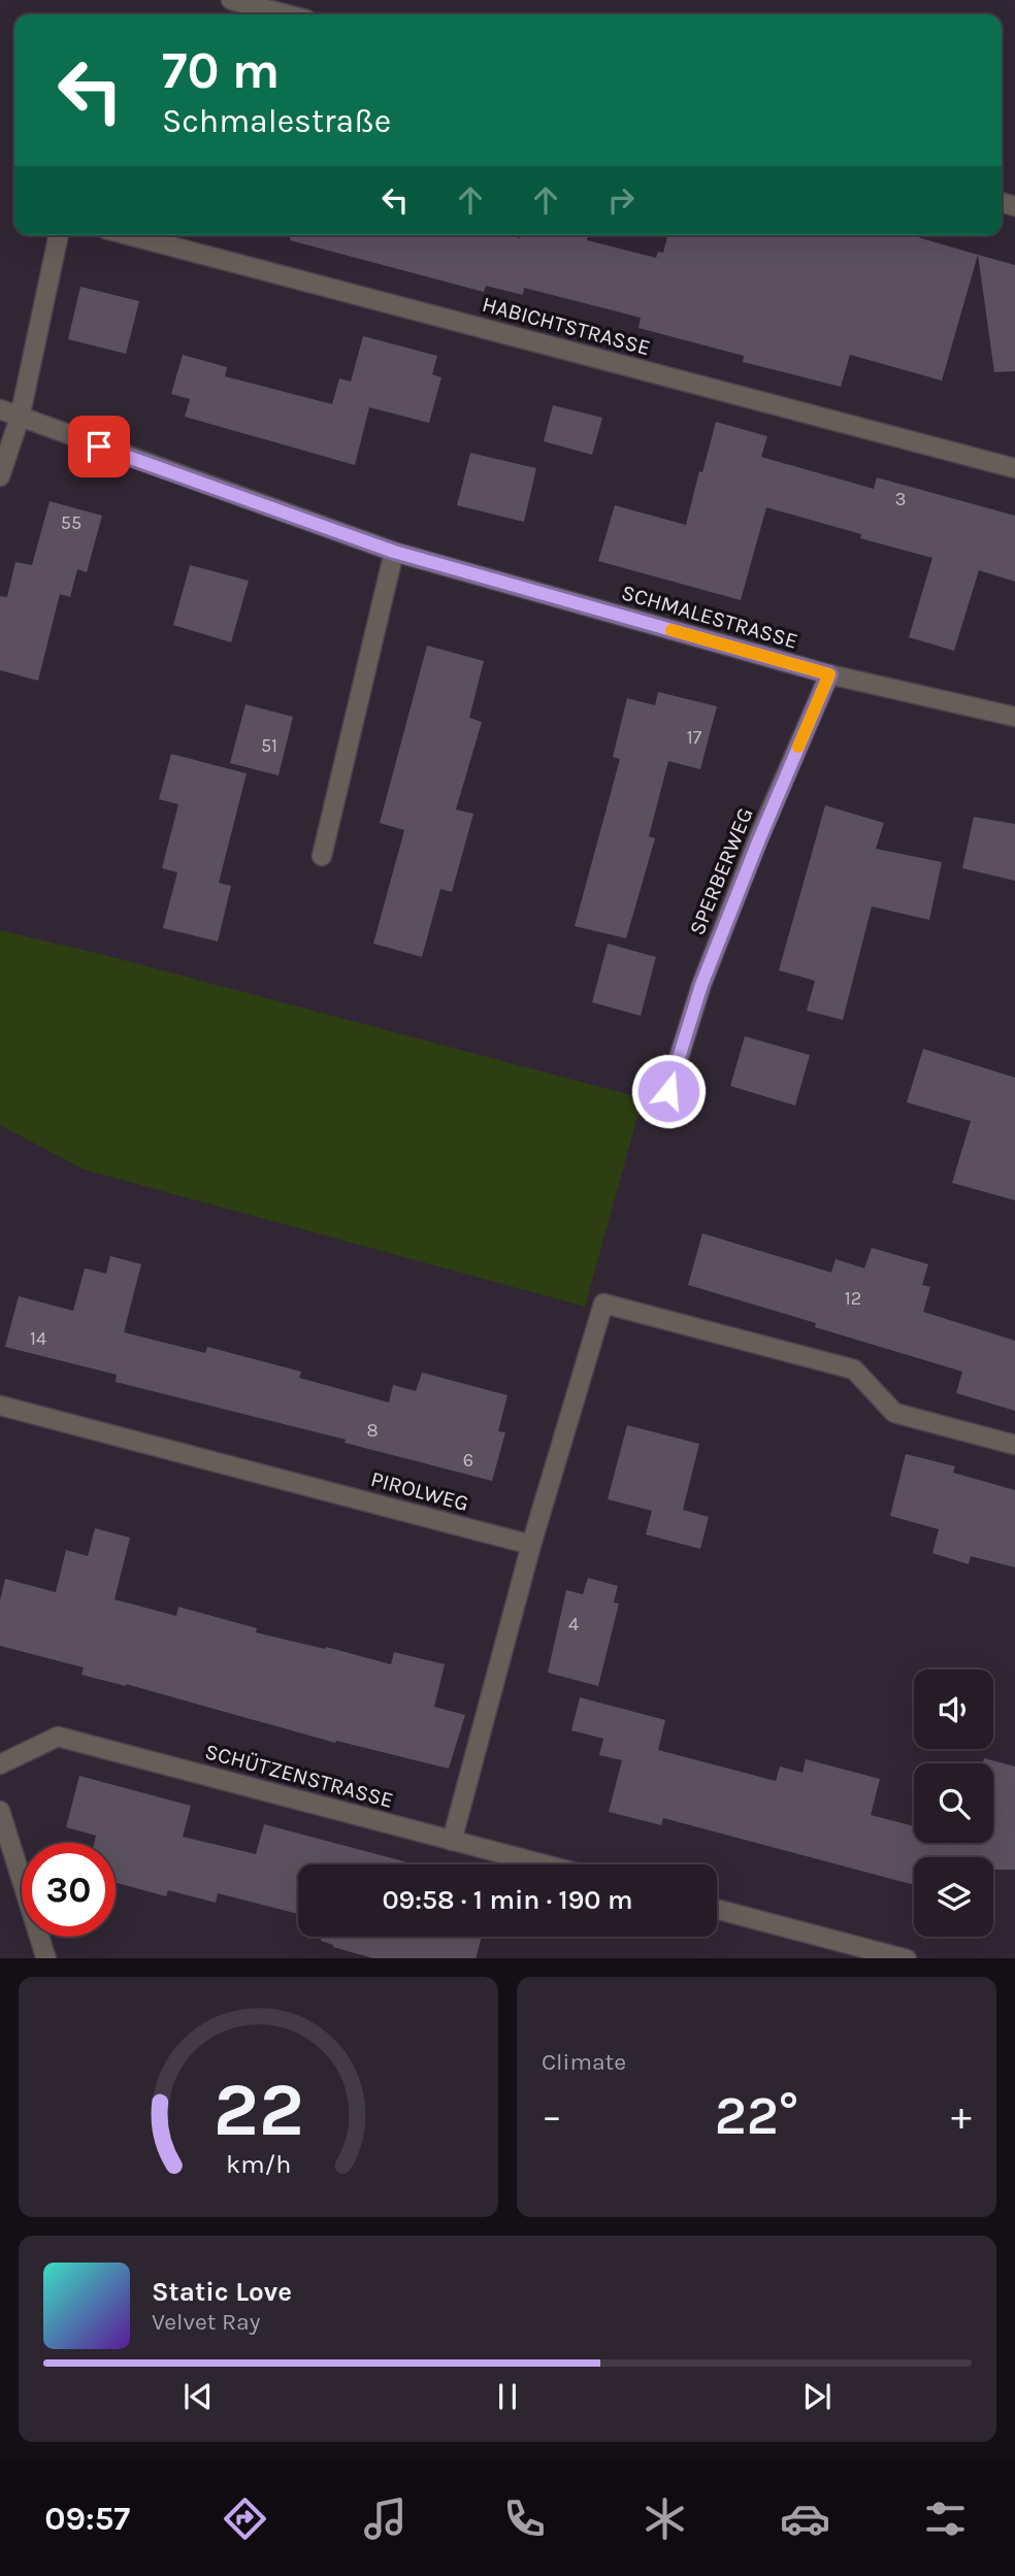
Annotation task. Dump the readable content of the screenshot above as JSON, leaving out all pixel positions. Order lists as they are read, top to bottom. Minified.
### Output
{"streets":{"street":["HABICHTSTRASSE","SCHMALESTRASSE","SPERBERWEG","PIROLWEG","SCHÜTZENSTRASSE"]},"crossings":[["SCHMALESTRASSE","SPERBERWEG"]],"house_numbers":["3","55","17","51","12","14","8","6","4"],"page":{"turn":["70 m","Schmalestraße"],"limit":"30","trip":"09:58 · 1 min · 190 m","tile":"Climate","heat":["−","22°","+"],"song":["Static Love","Velvet Ray"],"tabs":"09:57","gauge":["22","km/h"]}}
